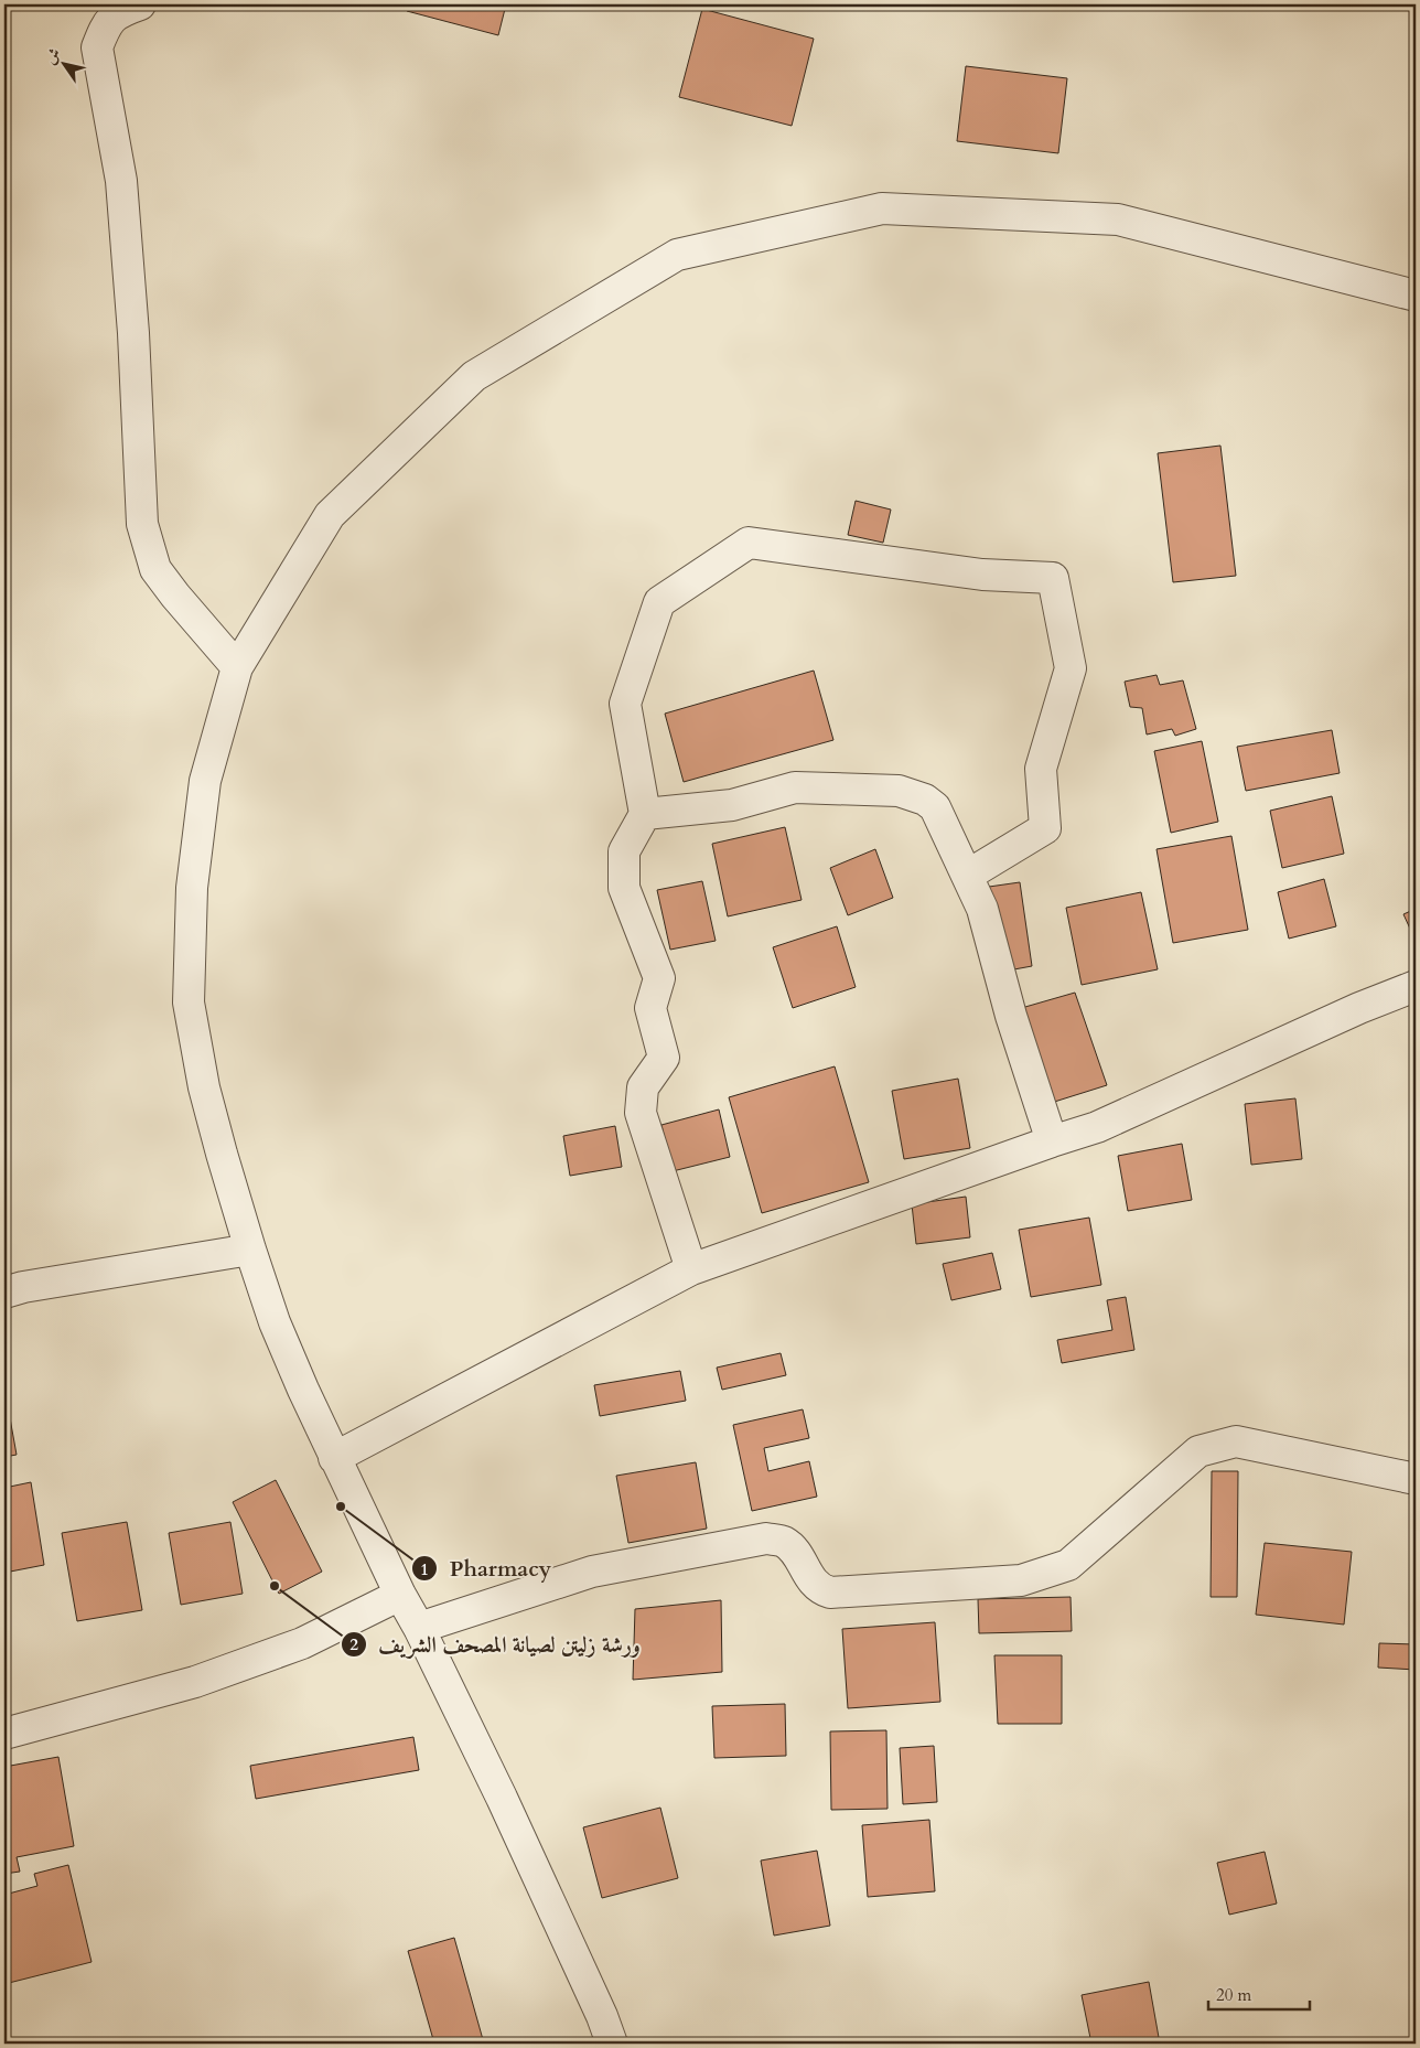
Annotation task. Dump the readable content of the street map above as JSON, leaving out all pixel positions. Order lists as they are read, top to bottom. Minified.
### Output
{"places":["Pharmacy","ورشة زليتن لصيانة المصحف الشريف"],"scale_bar":"20 m","north":"top left"}
